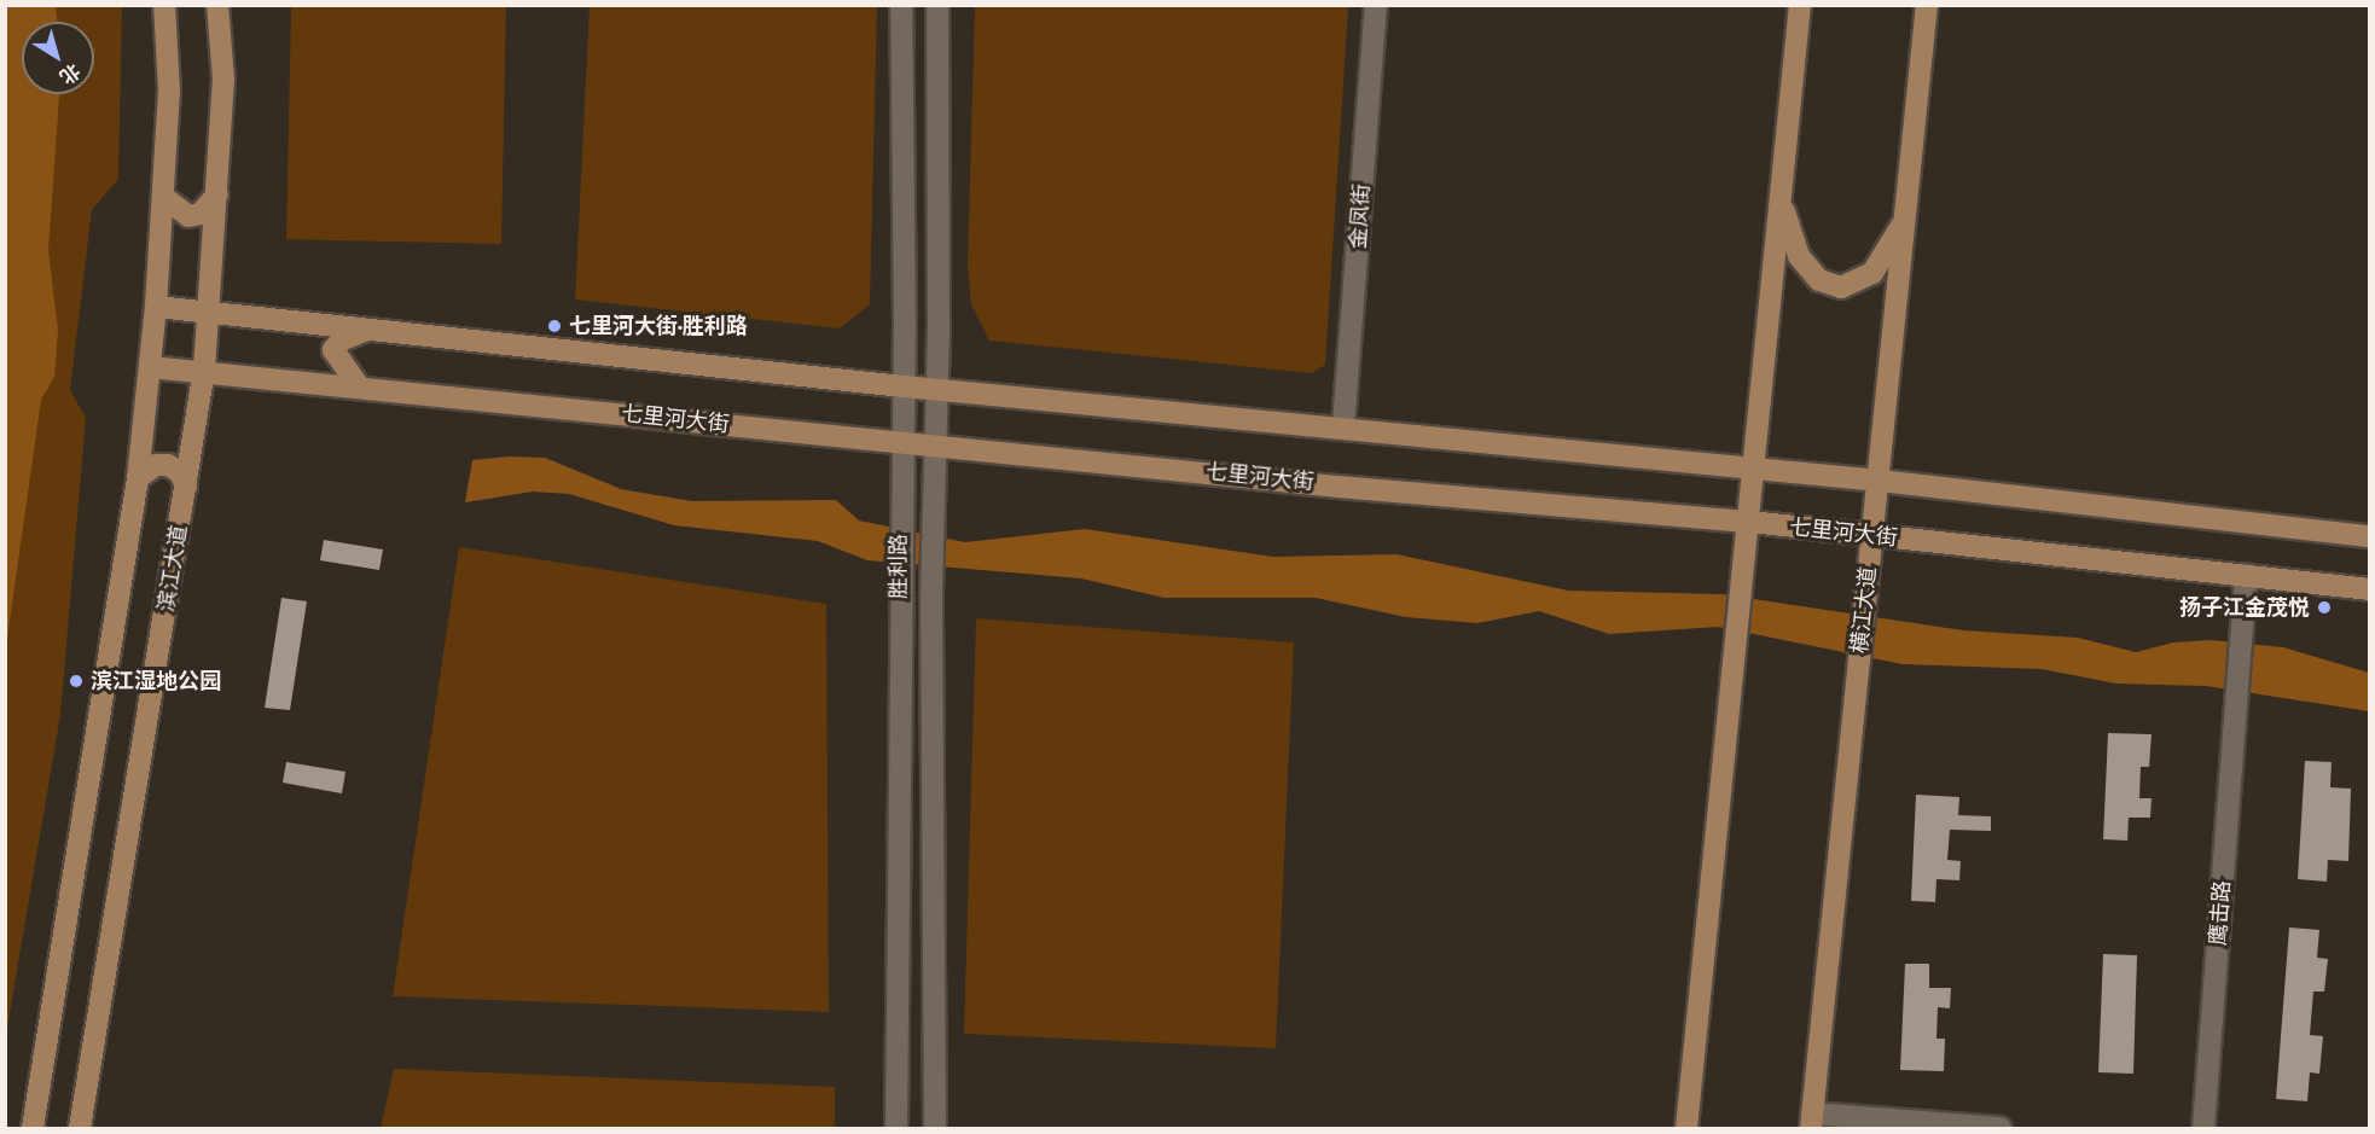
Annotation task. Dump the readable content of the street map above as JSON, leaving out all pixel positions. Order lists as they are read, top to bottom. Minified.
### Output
{"streets":{"main road":["七里河大街","滨江大道","横江大道"],"street":["金凤街","胜利路","鹰击路"]},"crossings":[["七里河大街","胜利路"],["七里河大街","滨江大道"],["七里河大街","横江大道"],["七里河大街","鹰击路"]],"places":["七里河大街·胜利路","扬子江金茂悦","滨江湿地公园"],"north":"bottom right"}
